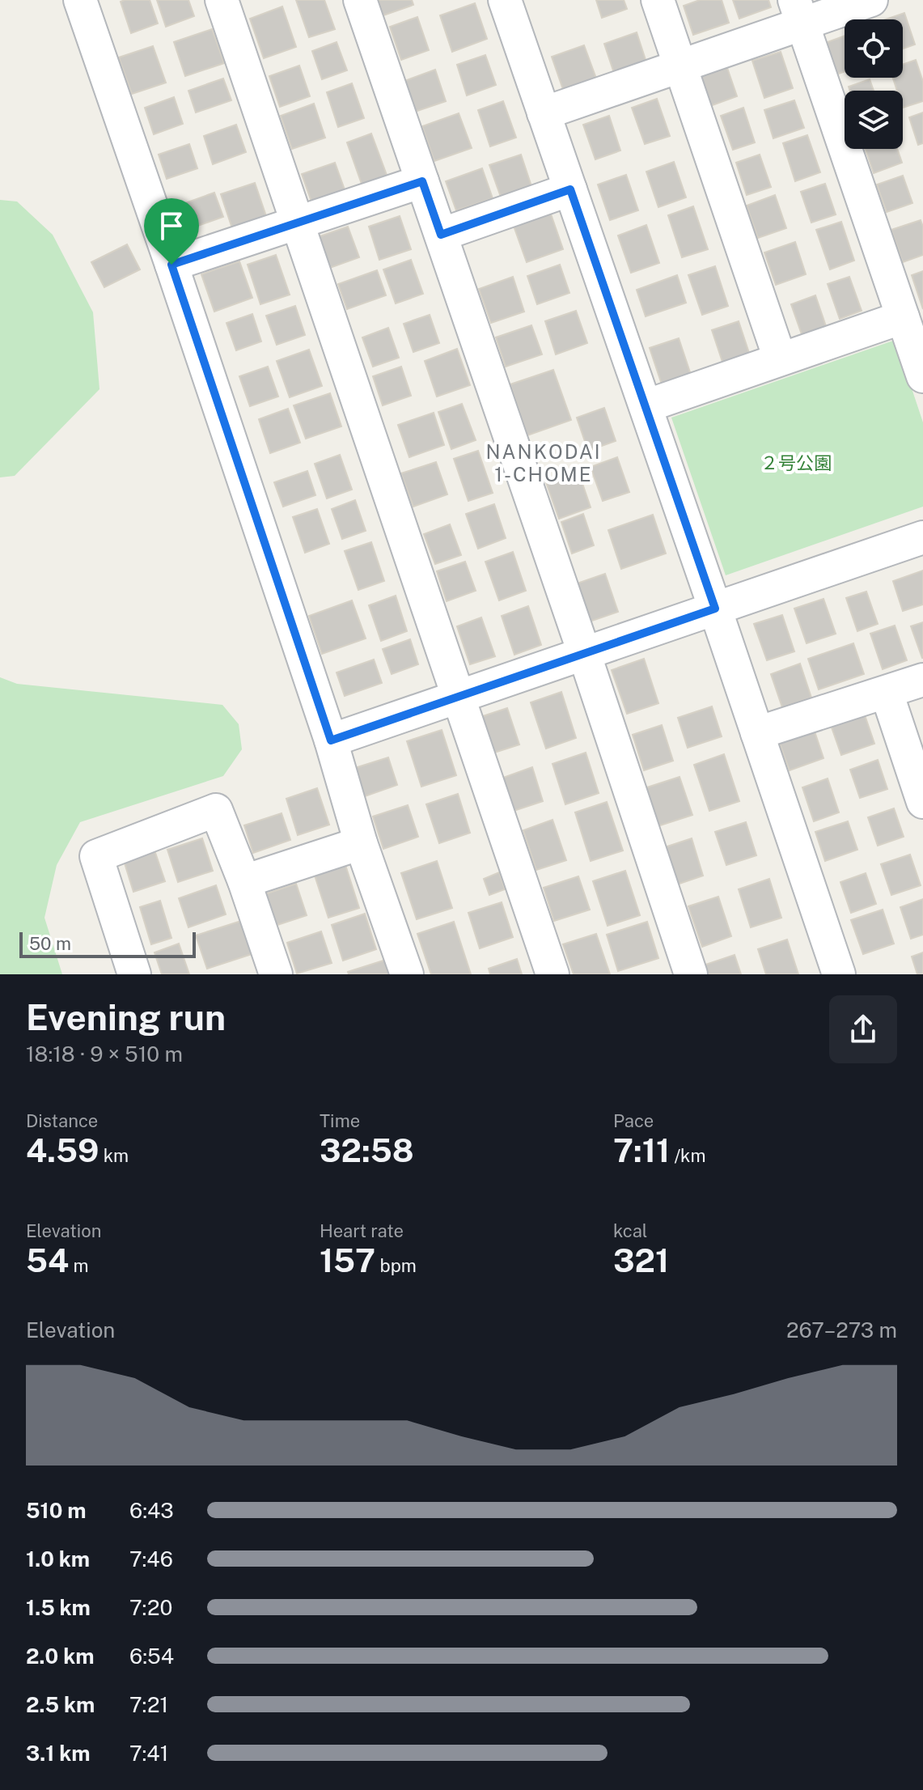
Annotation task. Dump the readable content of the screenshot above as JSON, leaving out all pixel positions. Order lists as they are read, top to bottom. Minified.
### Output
{"districts":["NANKODAI 1-CHOME"],"parks":["２号公園"],"scale_bar":"50 m","page":{"scale":"50 m","heading":["Evening run","18:18 · 9 × 510 m"],"stats":[["Distance","4.59 km"],["Time","32:58"],["Pace","7:11 /km"],["Elevation","54 m"],["Heart rate","157 bpm"],["kcal","321"]],"chart":["Elevation","267–273 m"],"list":[{"name":"510 m","note":"6:43"},{"name":"1.0 km","note":"7:46"},{"name":"1.5 km","note":"7:20"},{"name":"2.0 km","note":"6:54"},{"name":"2.5 km","note":"7:21"},{"name":"3.1 km","note":"7:41"}]}}
